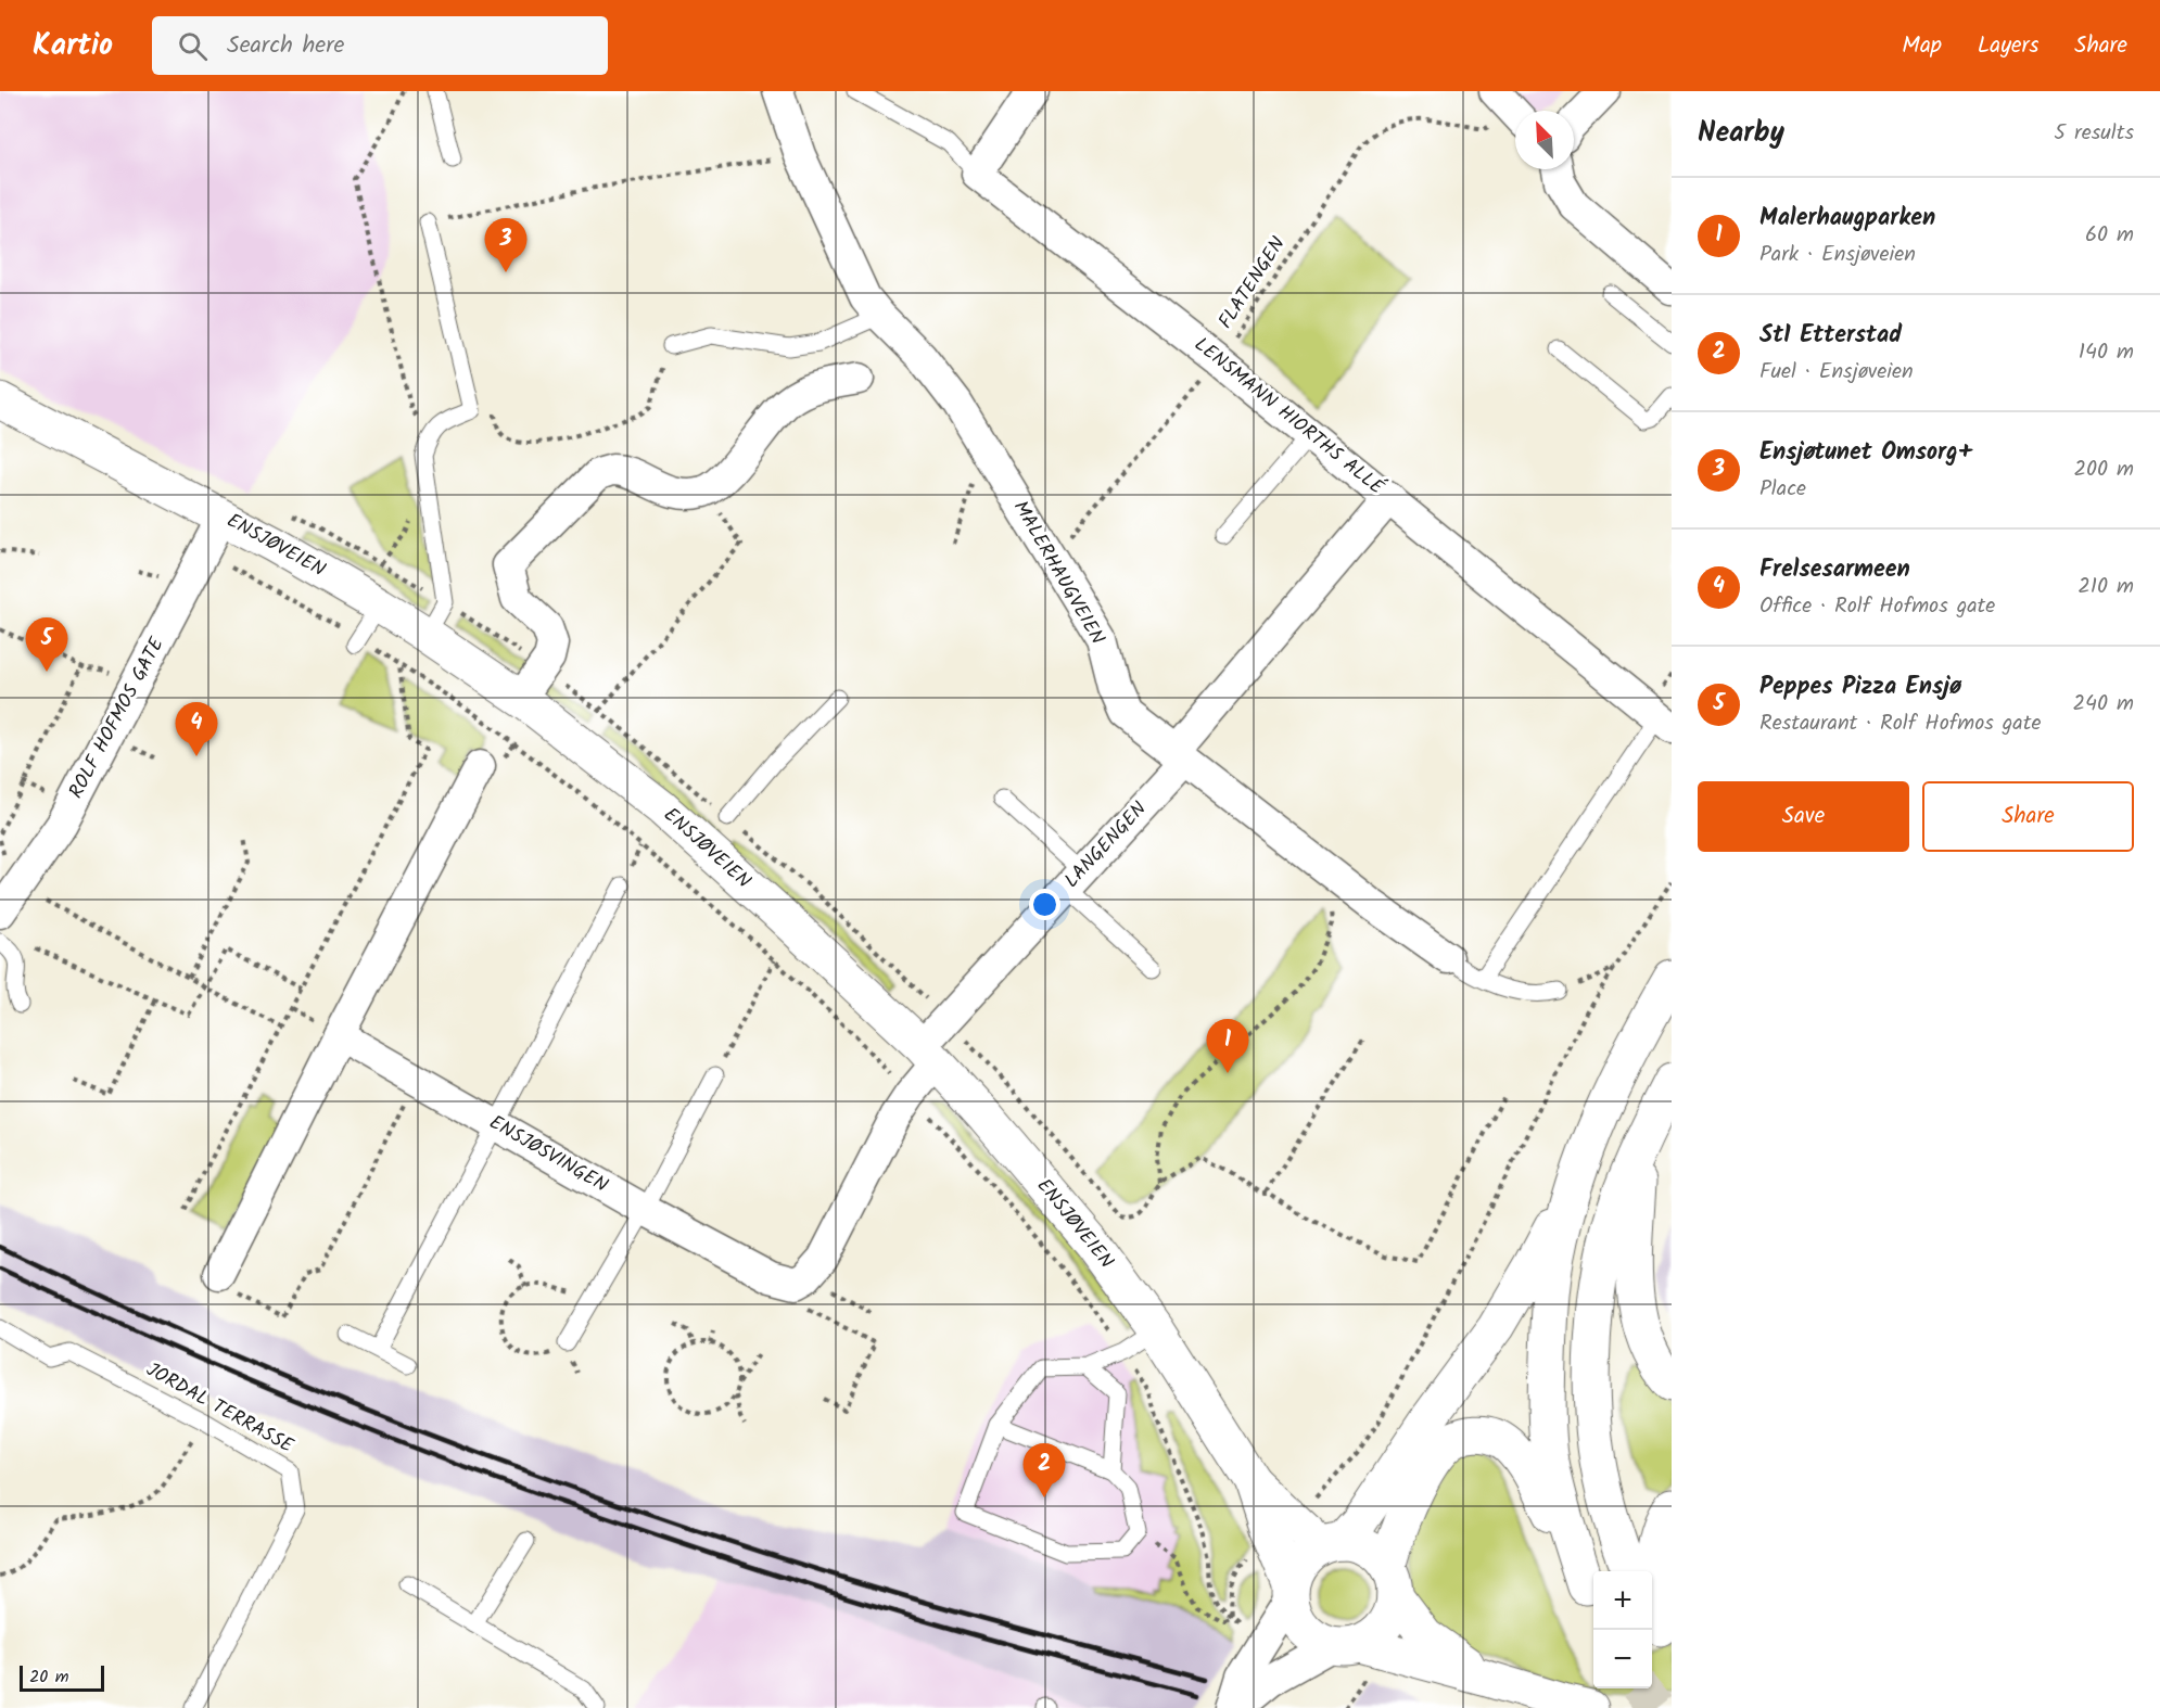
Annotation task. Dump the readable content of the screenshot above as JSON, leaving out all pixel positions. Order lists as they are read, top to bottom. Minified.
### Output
{"streets":{"main road":["ENSJØVEIEN"],"street":["LENSMANN HIORTHS ALLÉ","MALERHAUGVEIEN","ROLF HOFMOS GATE","LANGENGEN","ENSJØSVINGEN"],"lane":["JORDAL TERRASSE"],"path":["FLATENGEN"]},"crossings":[["FLATENGEN","LENSMANN HIORTHS ALLÉ"],["FLATENGEN","MALERHAUGVEIEN"],["LENSMANN HIORTHS ALLÉ","LANGENGEN"],["ENSJØVEIEN","ROLF HOFMOS GATE"],["ENSJØVEIEN","LANGENGEN"],["MALERHAUGVEIEN","LANGENGEN"]],"scale_bar":"20 m","north":"top left","page":{"header":"Kartio","search":"Search here","nav":["Map","Layers","Share"],"heading":["Nearby","5 results"],"list":[{"mark":"1","name":"Malerhaugparken","note":"Park · Ensjøveien","value":"60 m"},{"mark":"2","name":"St1 Etterstad","note":"Fuel · Ensjøveien","value":"140 m"},{"mark":"3","name":"Ensjøtunet Omsorg+","note":"Place","value":"200 m"},{"mark":"4","name":"Frelsesarmeen","note":"Office · Rolf Hofmos gate","value":"210 m"},{"mark":"5","name":"Peppes Pizza Ensjø","note":"Restaurant · Rolf Hofmos gate","value":"240 m"}],"pins":["3","5","4","1","2"],"buttons":["Save","Share"],"map_buttons":["+","−"],"scale":"20 m"}}
